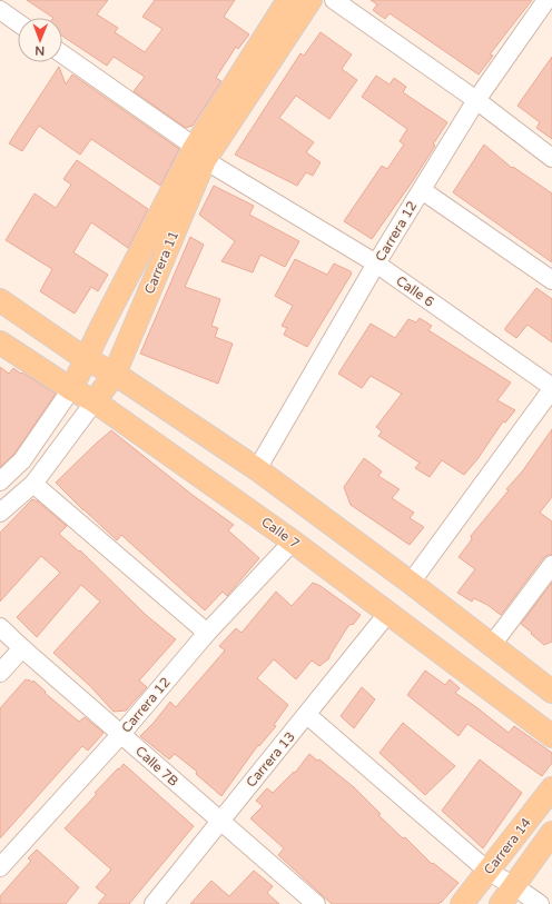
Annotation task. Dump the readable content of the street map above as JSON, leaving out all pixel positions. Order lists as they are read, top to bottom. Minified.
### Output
{"streets":{"main road":["Carrera 11","Calle 7","Carrera 14"],"street":["Carrera 12","Calle 6","Carrera 13","Calle 7B"]},"crossings":[["Carrera 12","Calle 6"],["Carrera 12","Calle 7"],["Carrera 12","Calle 7B"],["Carrera 11","Calle 6"],["Carrera 11","Calle 7"],["Calle 7","Carrera 13"],["Carrera 13","Calle 7B"]],"north":"bottom"}
